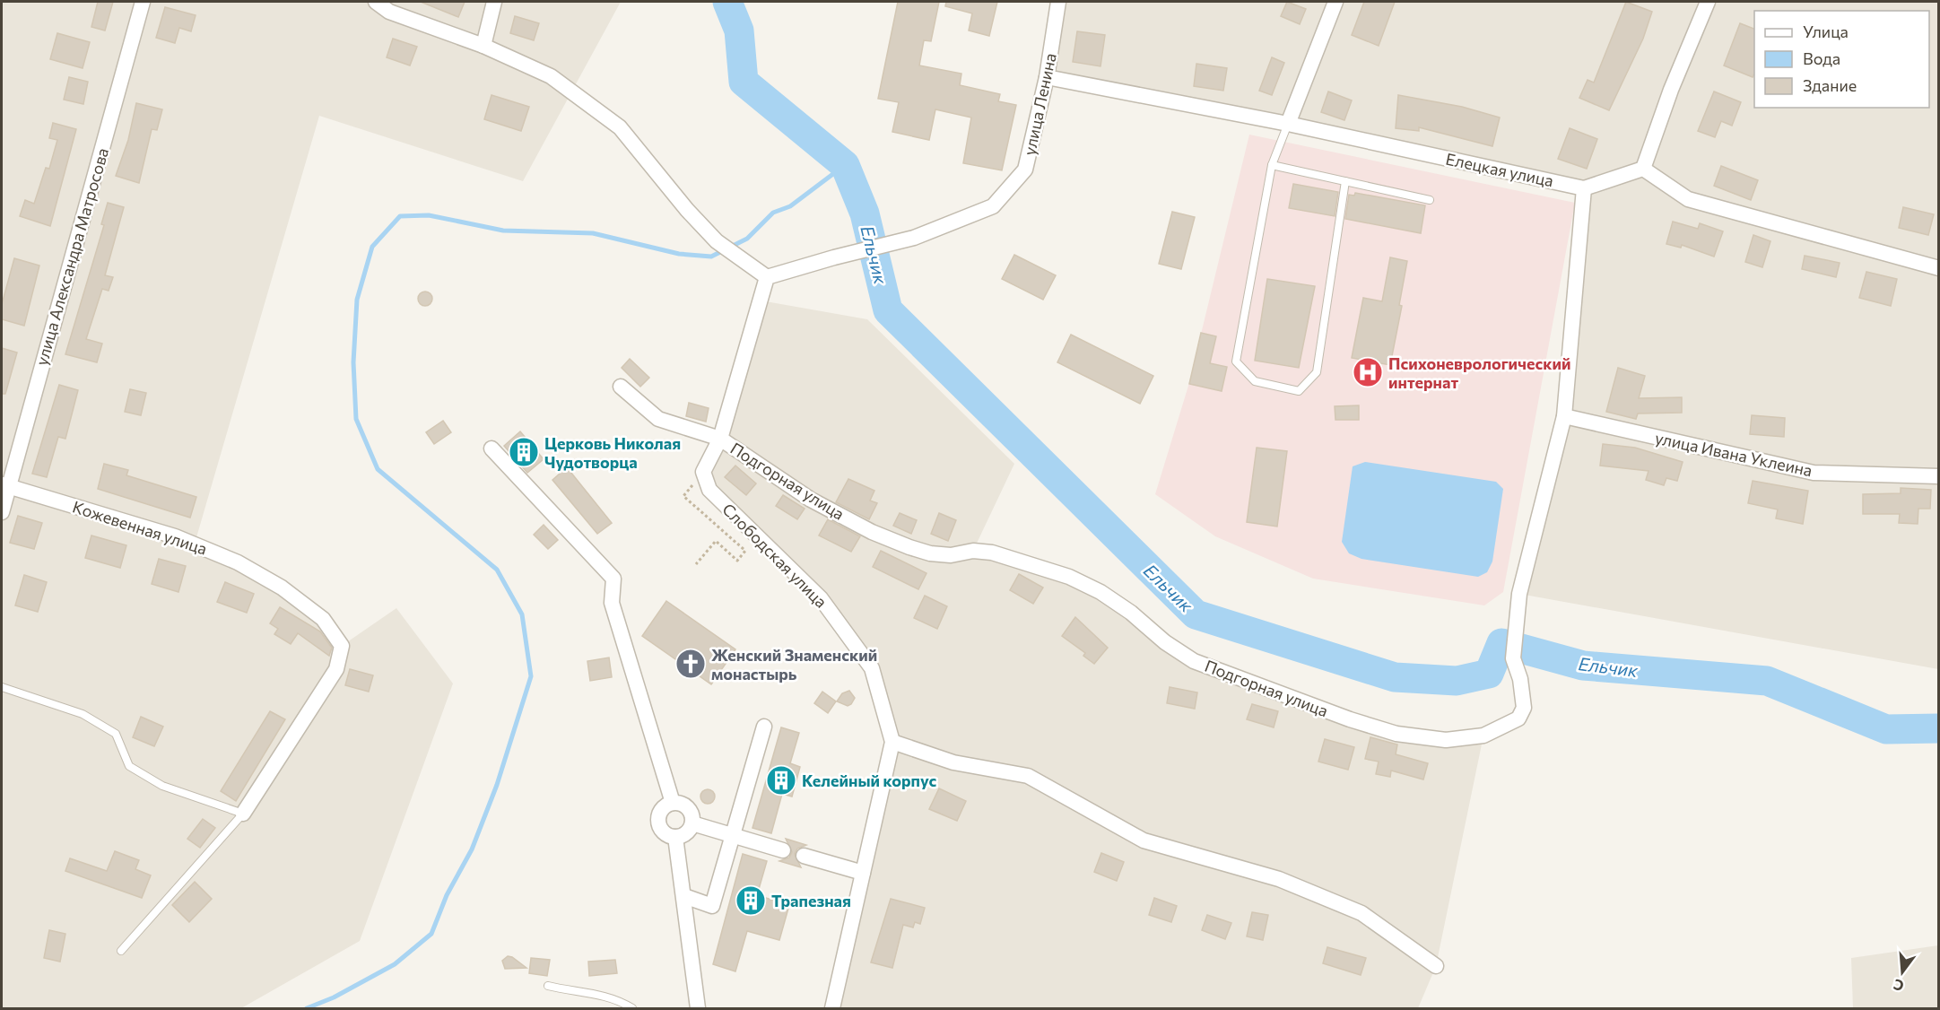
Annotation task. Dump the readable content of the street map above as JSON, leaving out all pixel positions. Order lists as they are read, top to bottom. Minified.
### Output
{"streets":{"street":["улица Ленина","Елецкая улица","улица Александра Матросова","улица Ивана Уклеина","Подгорная улица","Кожевенная улица","Слободская улица"]},"crossings":[["улица Ленина","Елецкая улица"],["Елецкая улица","Подгорная улица"],["улица Александра Матросова","Кожевенная улица"],["улица Ивана Уклеина","Подгорная улица"]],"water":["Ельчик"],"places":{"hospital":["Психоневрологический интернат"],"building":["Церковь Николая Чудотворца","Келейный корпус","Трапезная"],"church":["Женский Знаменский монастырь"]},"legend":["Улица","Вода","Здание"],"north":"bottom"}
